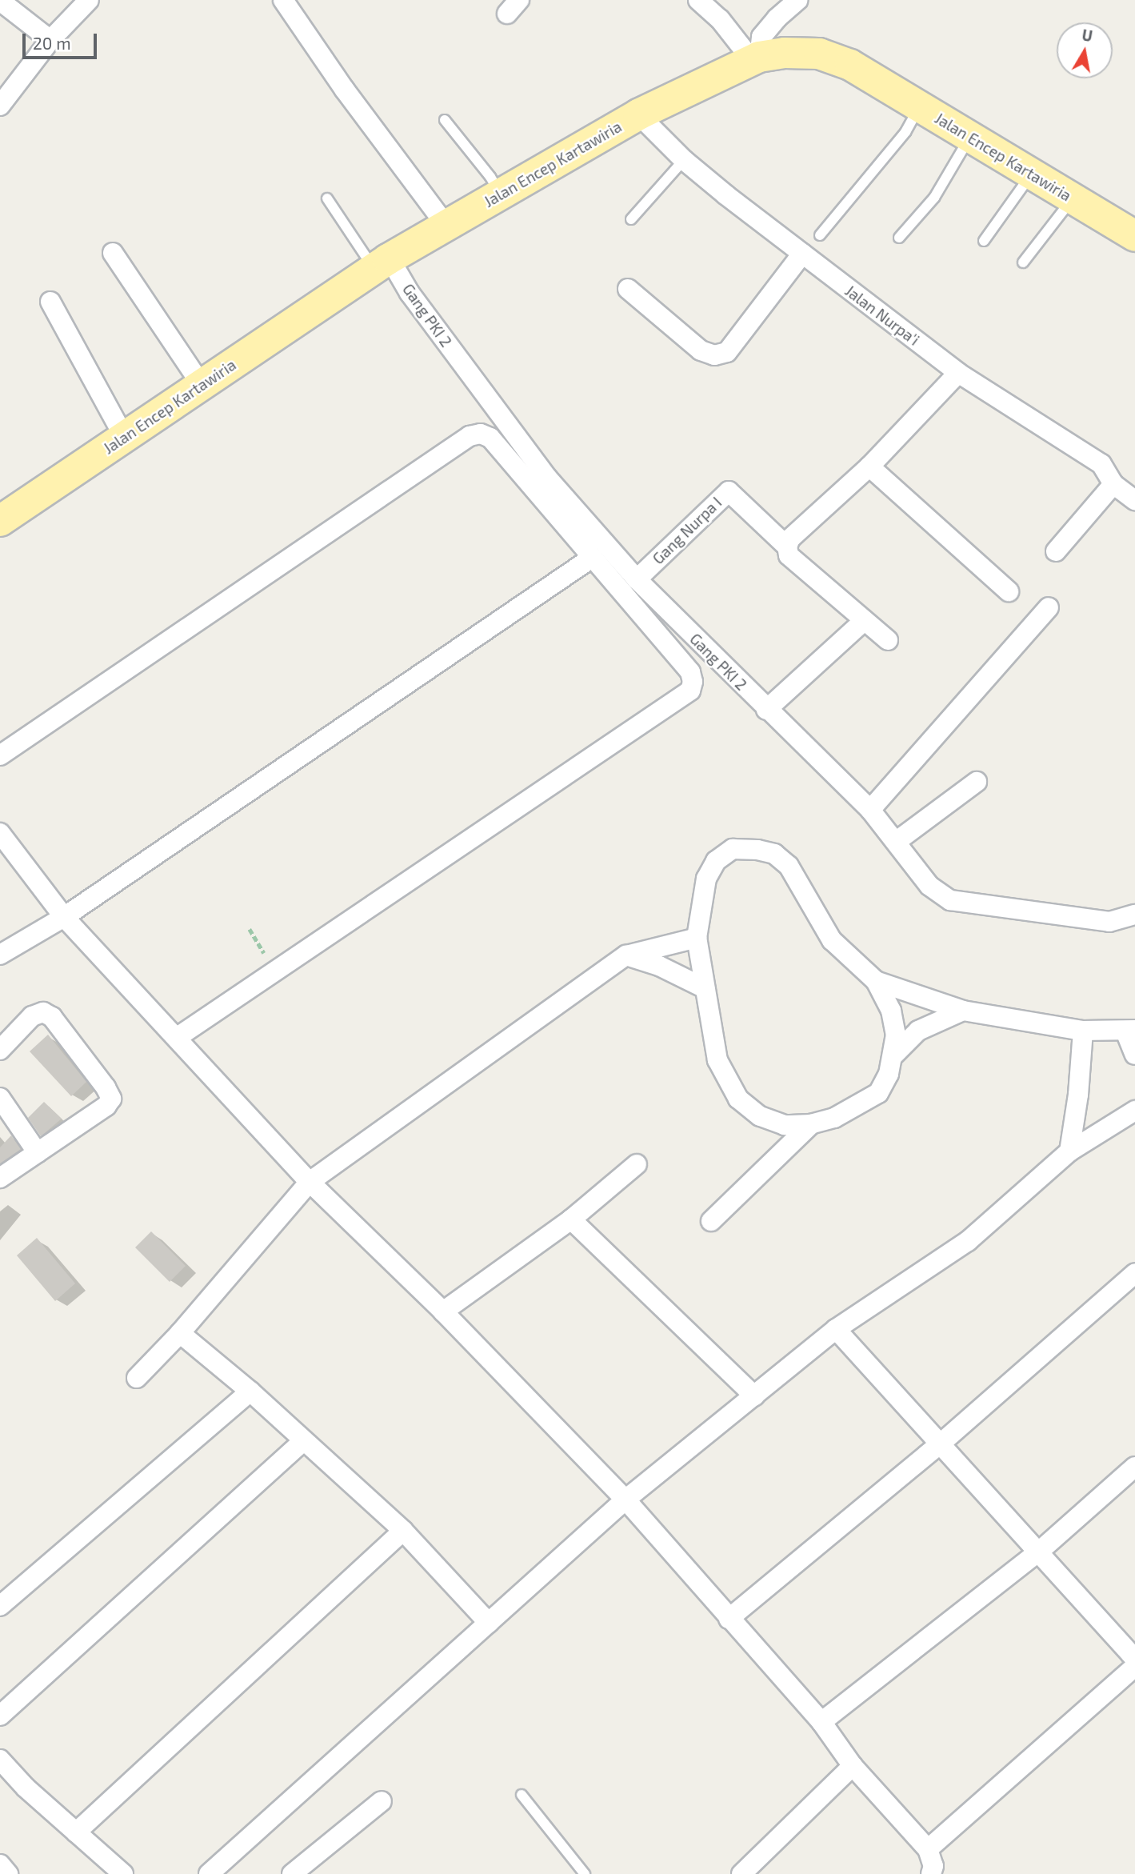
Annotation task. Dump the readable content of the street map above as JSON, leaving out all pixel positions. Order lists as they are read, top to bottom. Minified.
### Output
{"streets":{"main road":["Jalan Encep Kartawiria"],"street":["Gang PKI 2","Jalan Nurpa'i","Gang Nurpa I"]},"crossings":[["Jalan Encep Kartawiria","Gang PKI 2"],["Jalan Encep Kartawiria","Jalan Nurpa'i"],["Gang PKI 2","Gang Nurpa I"]],"scale_bar":"20 m","north":"top"}
